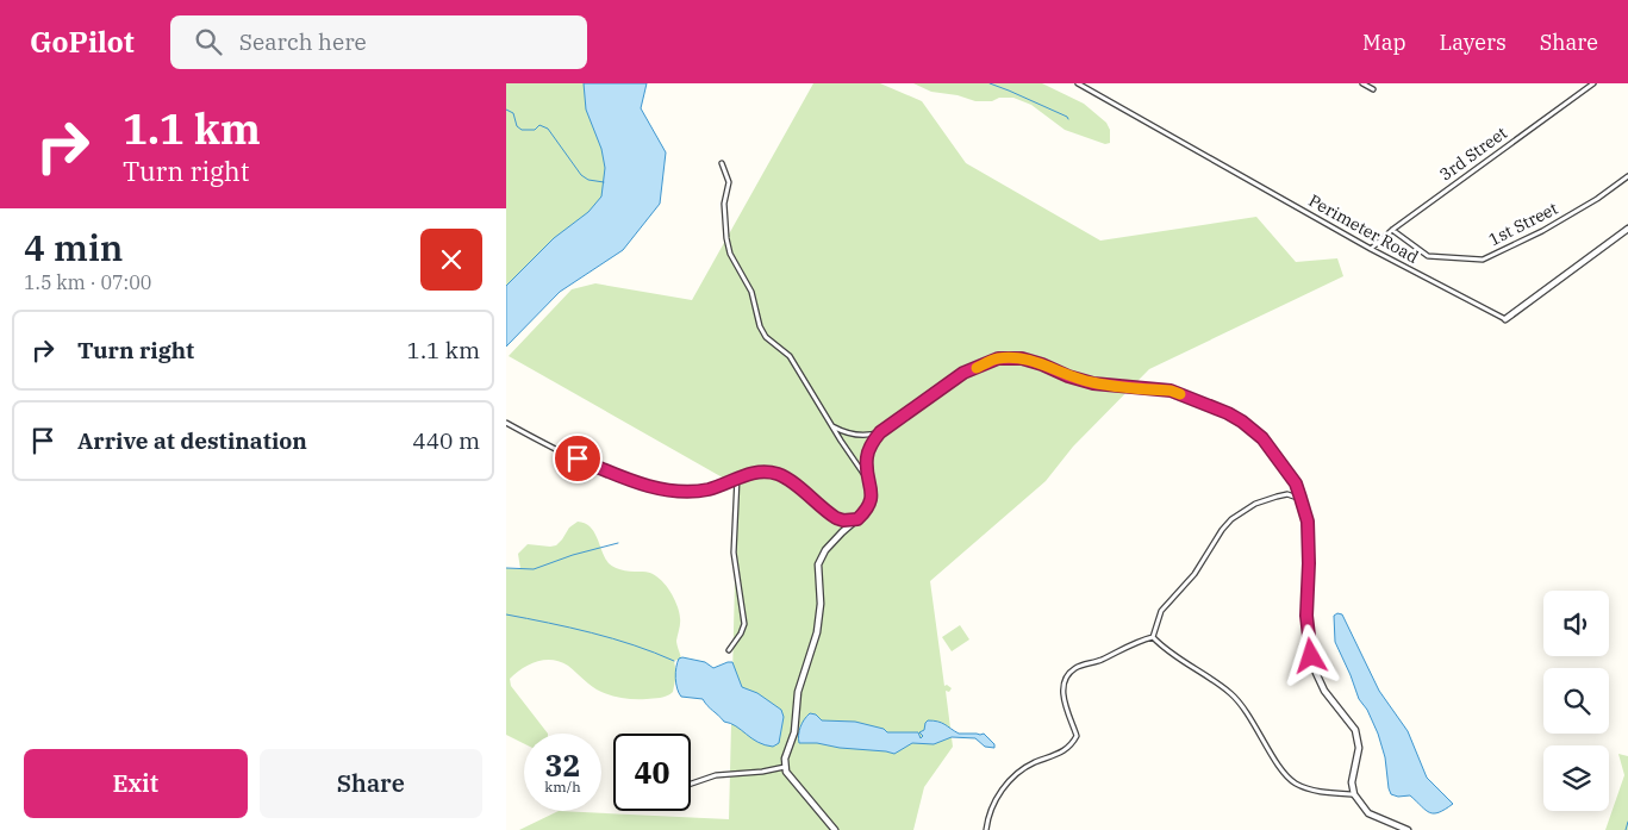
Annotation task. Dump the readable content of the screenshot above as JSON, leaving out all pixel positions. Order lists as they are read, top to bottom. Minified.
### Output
{"streets":{"street":["3rd Street","1st Street","Perimeter Road"]},"crossings":[["3rd Street","1st Street"],["3rd Street","Perimeter Road"]],"page":{"header":"GoPilot","search":"Search here","nav":["Map","Layers","Share"],"turn":["1.1 km","Turn right"],"heading":["4 min","1.5 km · 07:00"],"list":[{"name":"Turn right","value":"1.1 km"},{"name":"Arrive at destination","value":"440 m"}],"speed":"32 km/h","limit":"40","buttons":["Exit","Share"]}}
